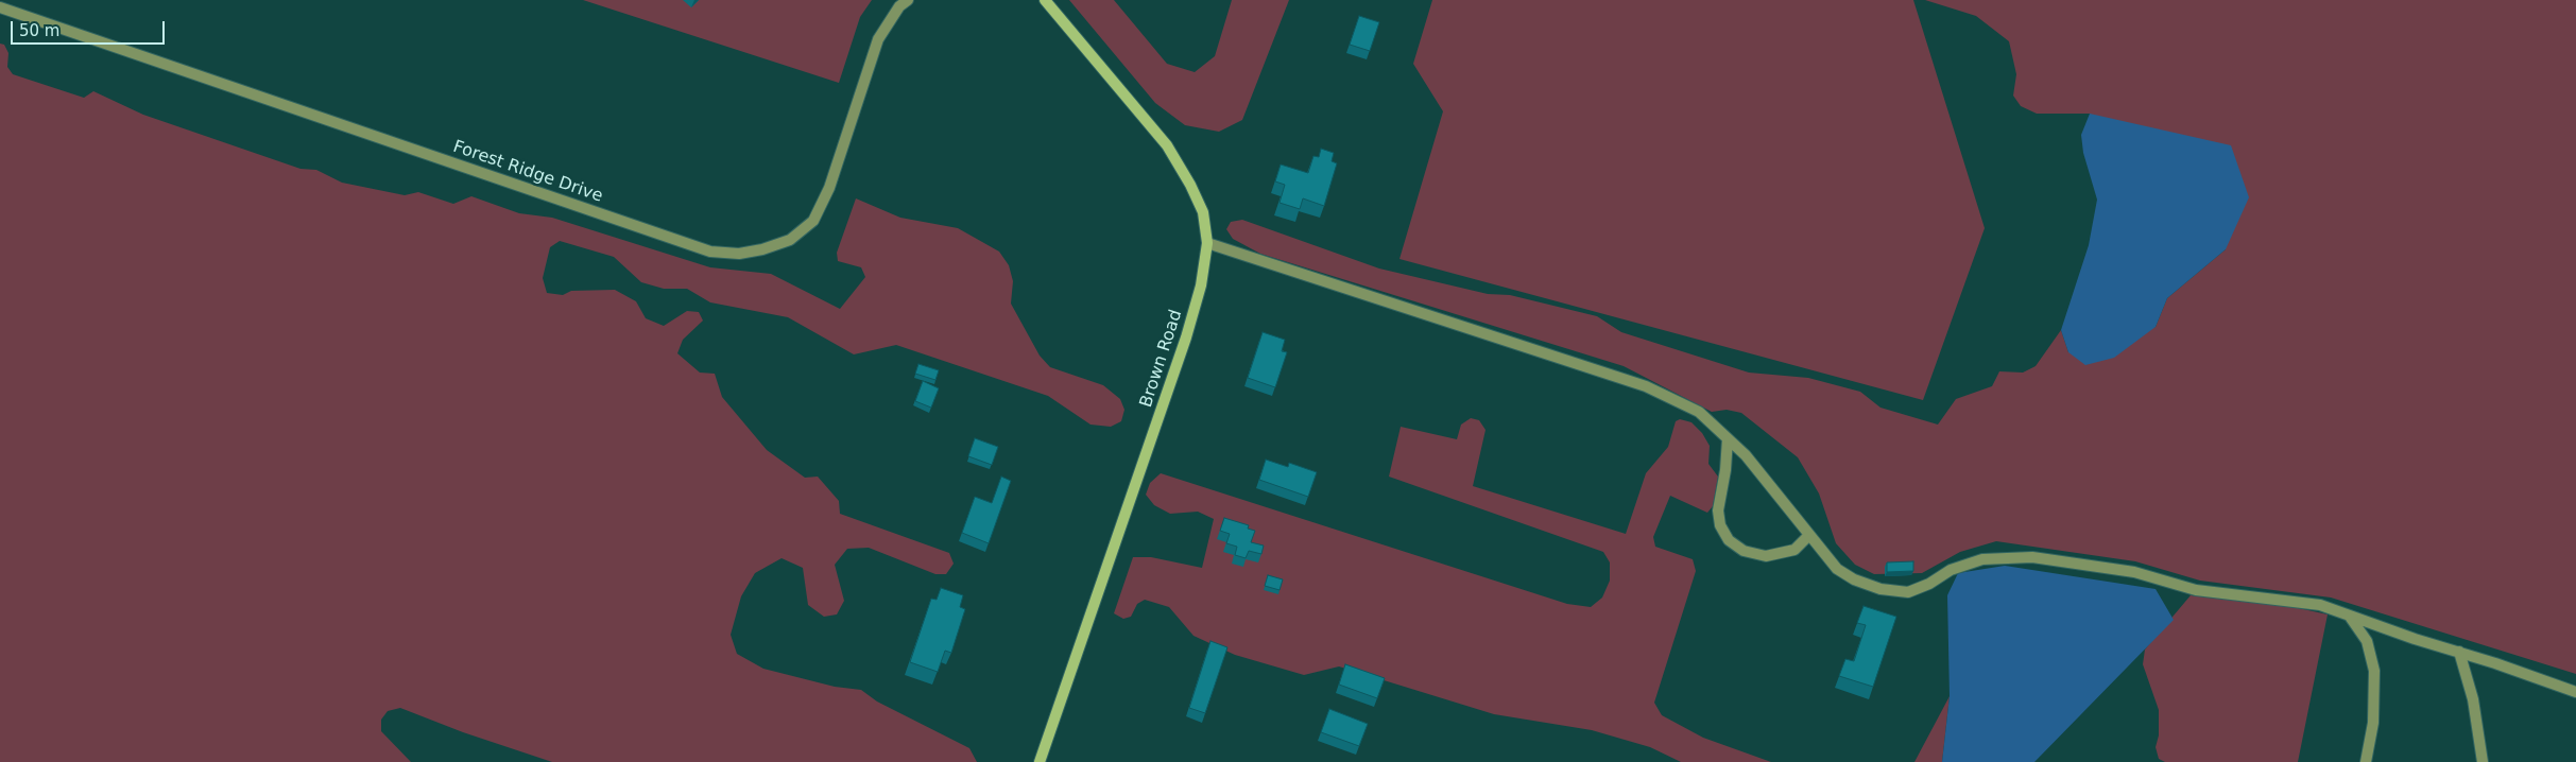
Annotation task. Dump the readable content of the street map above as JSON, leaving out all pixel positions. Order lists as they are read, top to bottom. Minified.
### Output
{"streets":{"street":["Forest Ridge Drive","Brown Road"]},"scale_bar":"50 m"}
